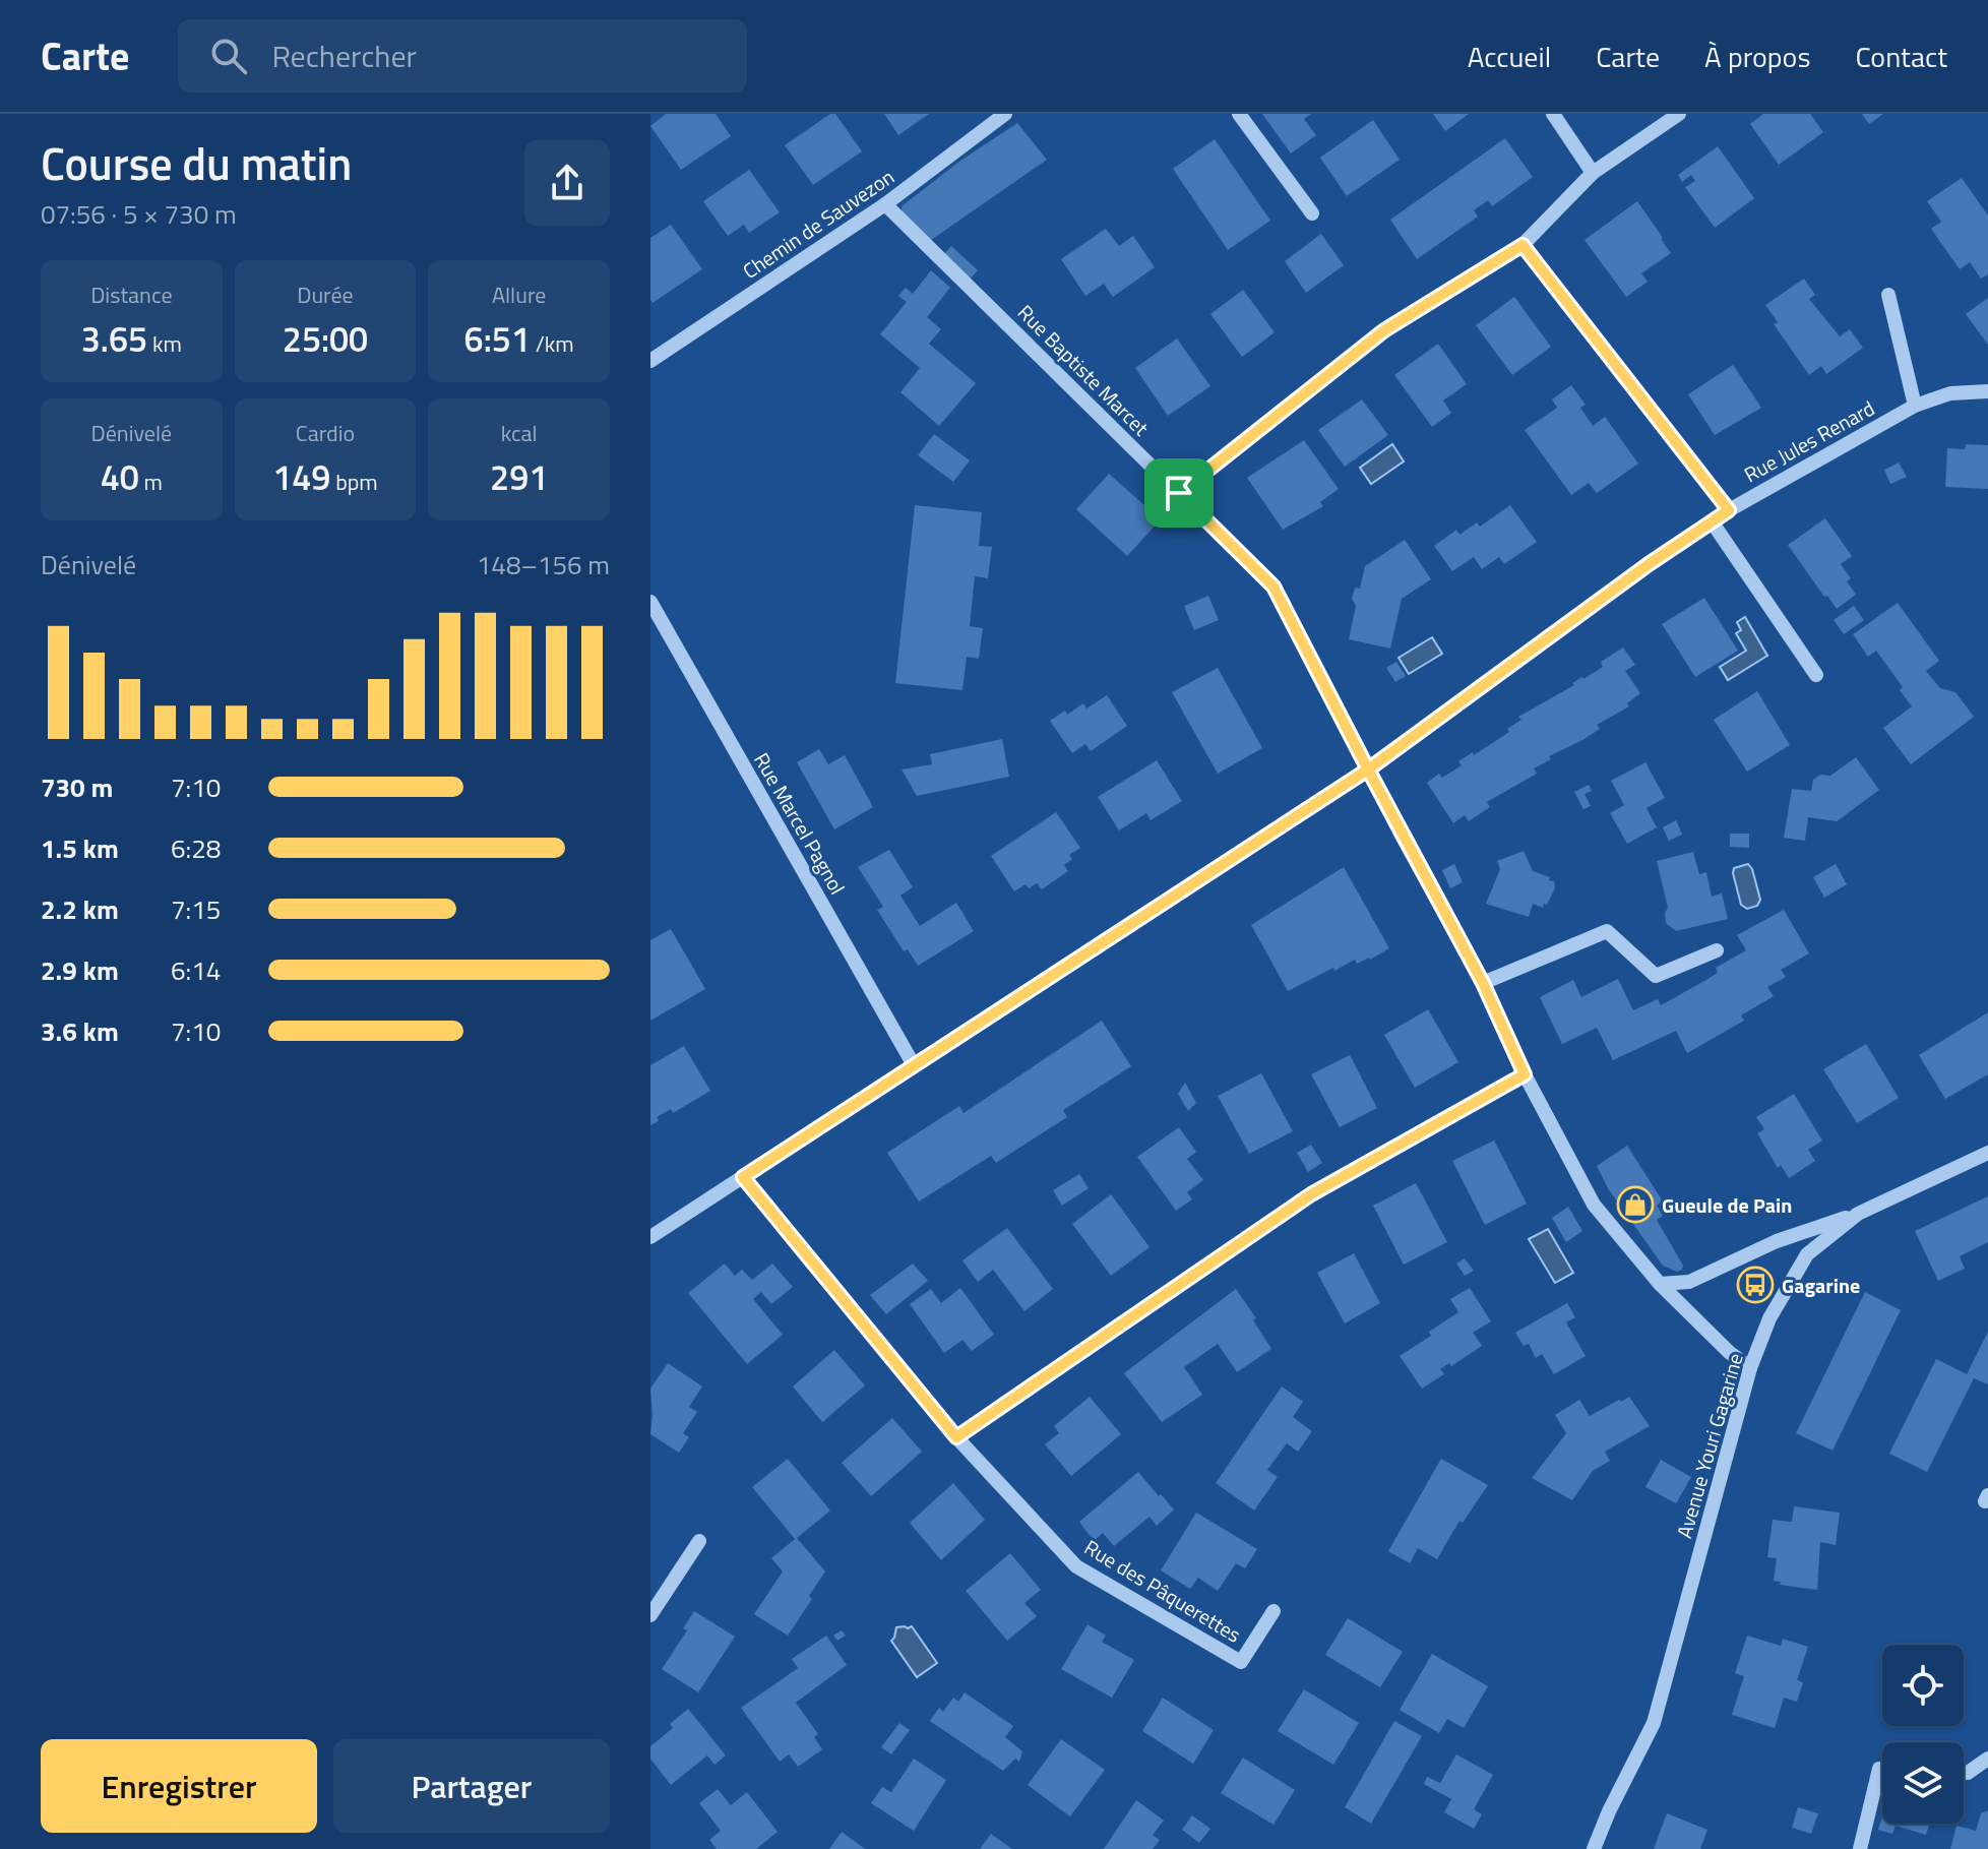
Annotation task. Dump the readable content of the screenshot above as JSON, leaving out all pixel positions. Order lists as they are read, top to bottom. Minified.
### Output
{"streets":{"street":["Chemin de Sauvezon","Rue Baptiste Marcet","Rue Jules Renard","Rue Marcel Pagnol","Avenue Youri Gagarine","Rue des Pâquerettes"]},"crossings":[["Chemin de Sauvezon","Rue Baptiste Marcet"],["Rue Baptiste Marcet","Rue Jules Renard"],["Rue Baptiste Marcet","Avenue Youri Gagarine"],["Rue Jules Renard","Rue Marcel Pagnol"],["Rue Jules Renard","Rue des Pâquerettes"]],"places":{"shop":["Gueule de Pain"],"bus stop":["Gagarine"]},"page":{"header":"Carte","search":"Rechercher","nav":["Accueil","Carte","À propos","Contact"],"heading":["Course du matin","07:56 · 5 × 730 m"],"stats":[["Distance","3.65 km"],["Durée","25:00"],["Allure","6:51 /km"],["Dénivelé","40 m"],["Cardio","149 bpm"],["kcal","291"]],"chart":["Dénivelé","148–156 m"],"list":[{"name":"730 m","note":"7:10"},{"name":"1.5 km","note":"6:28"},{"name":"2.2 km","note":"7:15"},{"name":"2.9 km","note":"6:14"},{"name":"3.6 km","note":"7:10"}],"buttons":["Enregistrer","Partager"]}}
